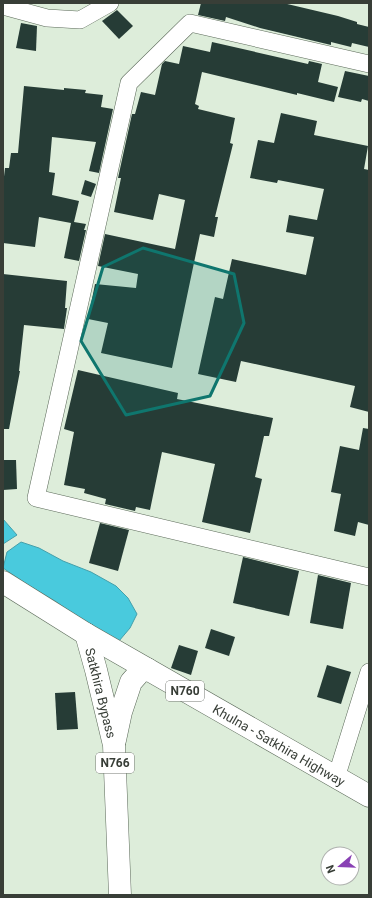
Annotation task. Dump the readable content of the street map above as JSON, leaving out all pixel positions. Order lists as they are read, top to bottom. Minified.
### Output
{"streets":{"highway":["N760","Satkhira Bypass","Khulna - Satkhira Highway","N766"]},"crossings":[["Satkhira Bypass","Khulna - Satkhira Highway"]],"north":"left"}
